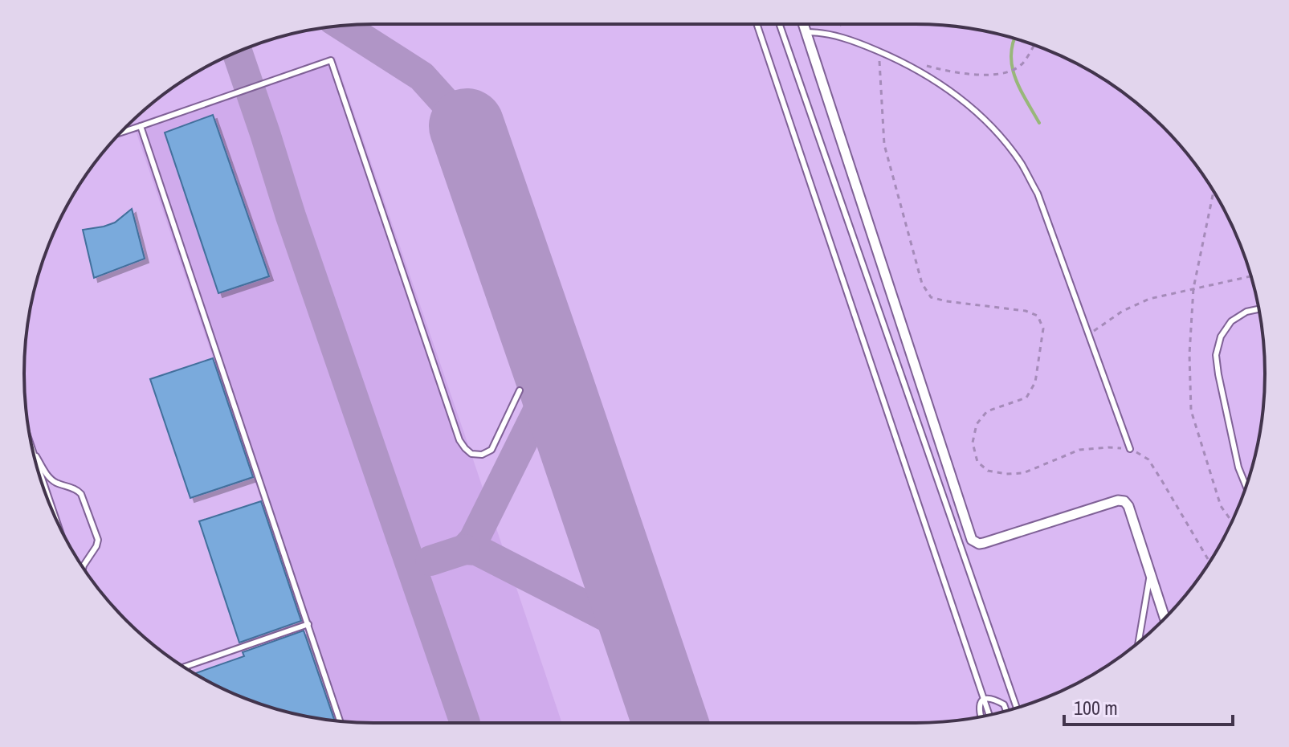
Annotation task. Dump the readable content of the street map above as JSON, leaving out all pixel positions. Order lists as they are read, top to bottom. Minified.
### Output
{"scale_bar":"100 m"}
